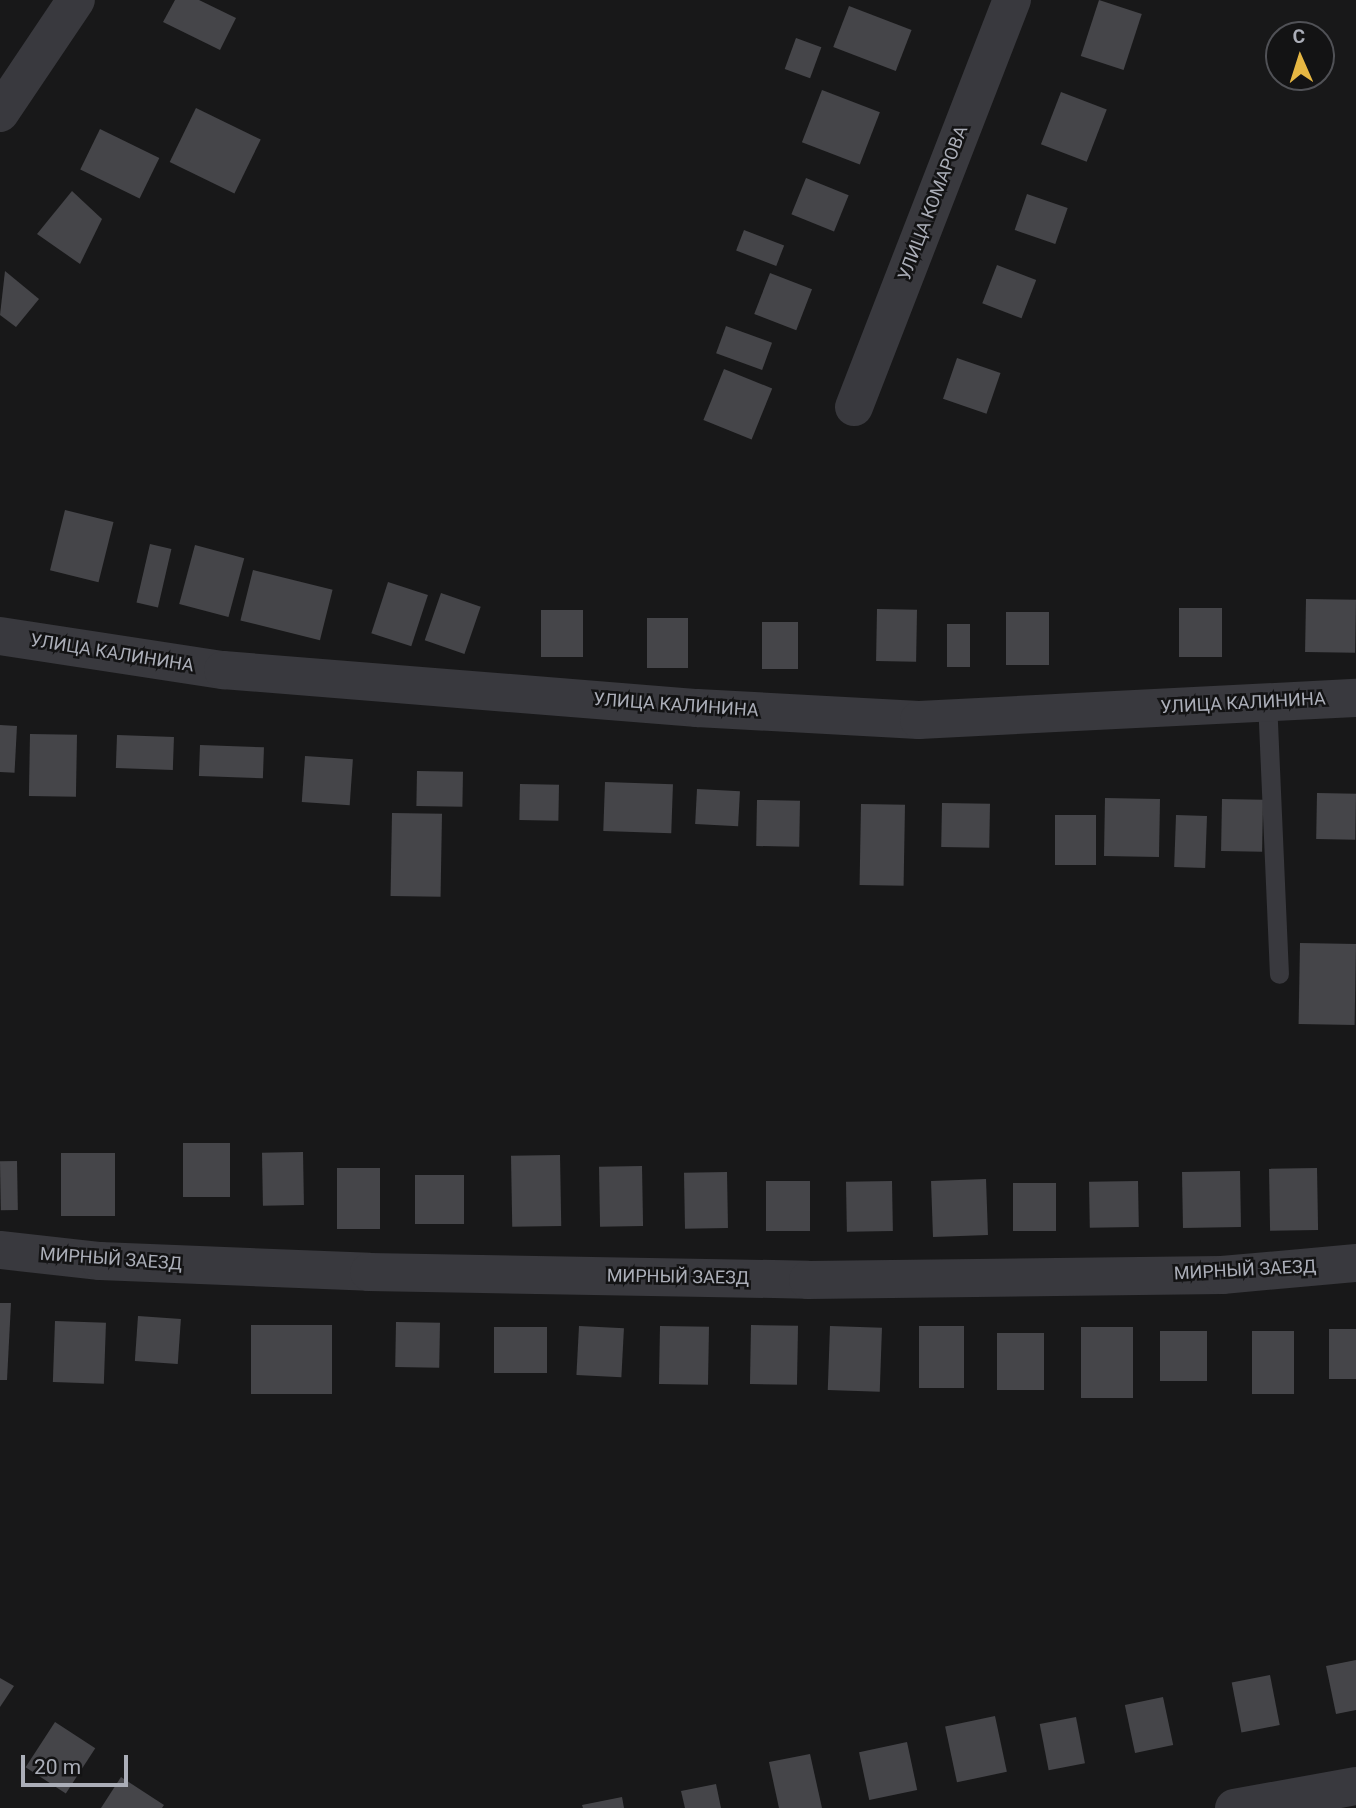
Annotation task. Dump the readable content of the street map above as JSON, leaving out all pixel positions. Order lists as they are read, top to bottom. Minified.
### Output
{"streets":{"street":["УЛИЦА КОМАРОВА","УЛИЦА КАЛИНИНА","МИРНЫЙ ЗАЕЗД"]},"scale_bar":"20 m","north":"top"}
